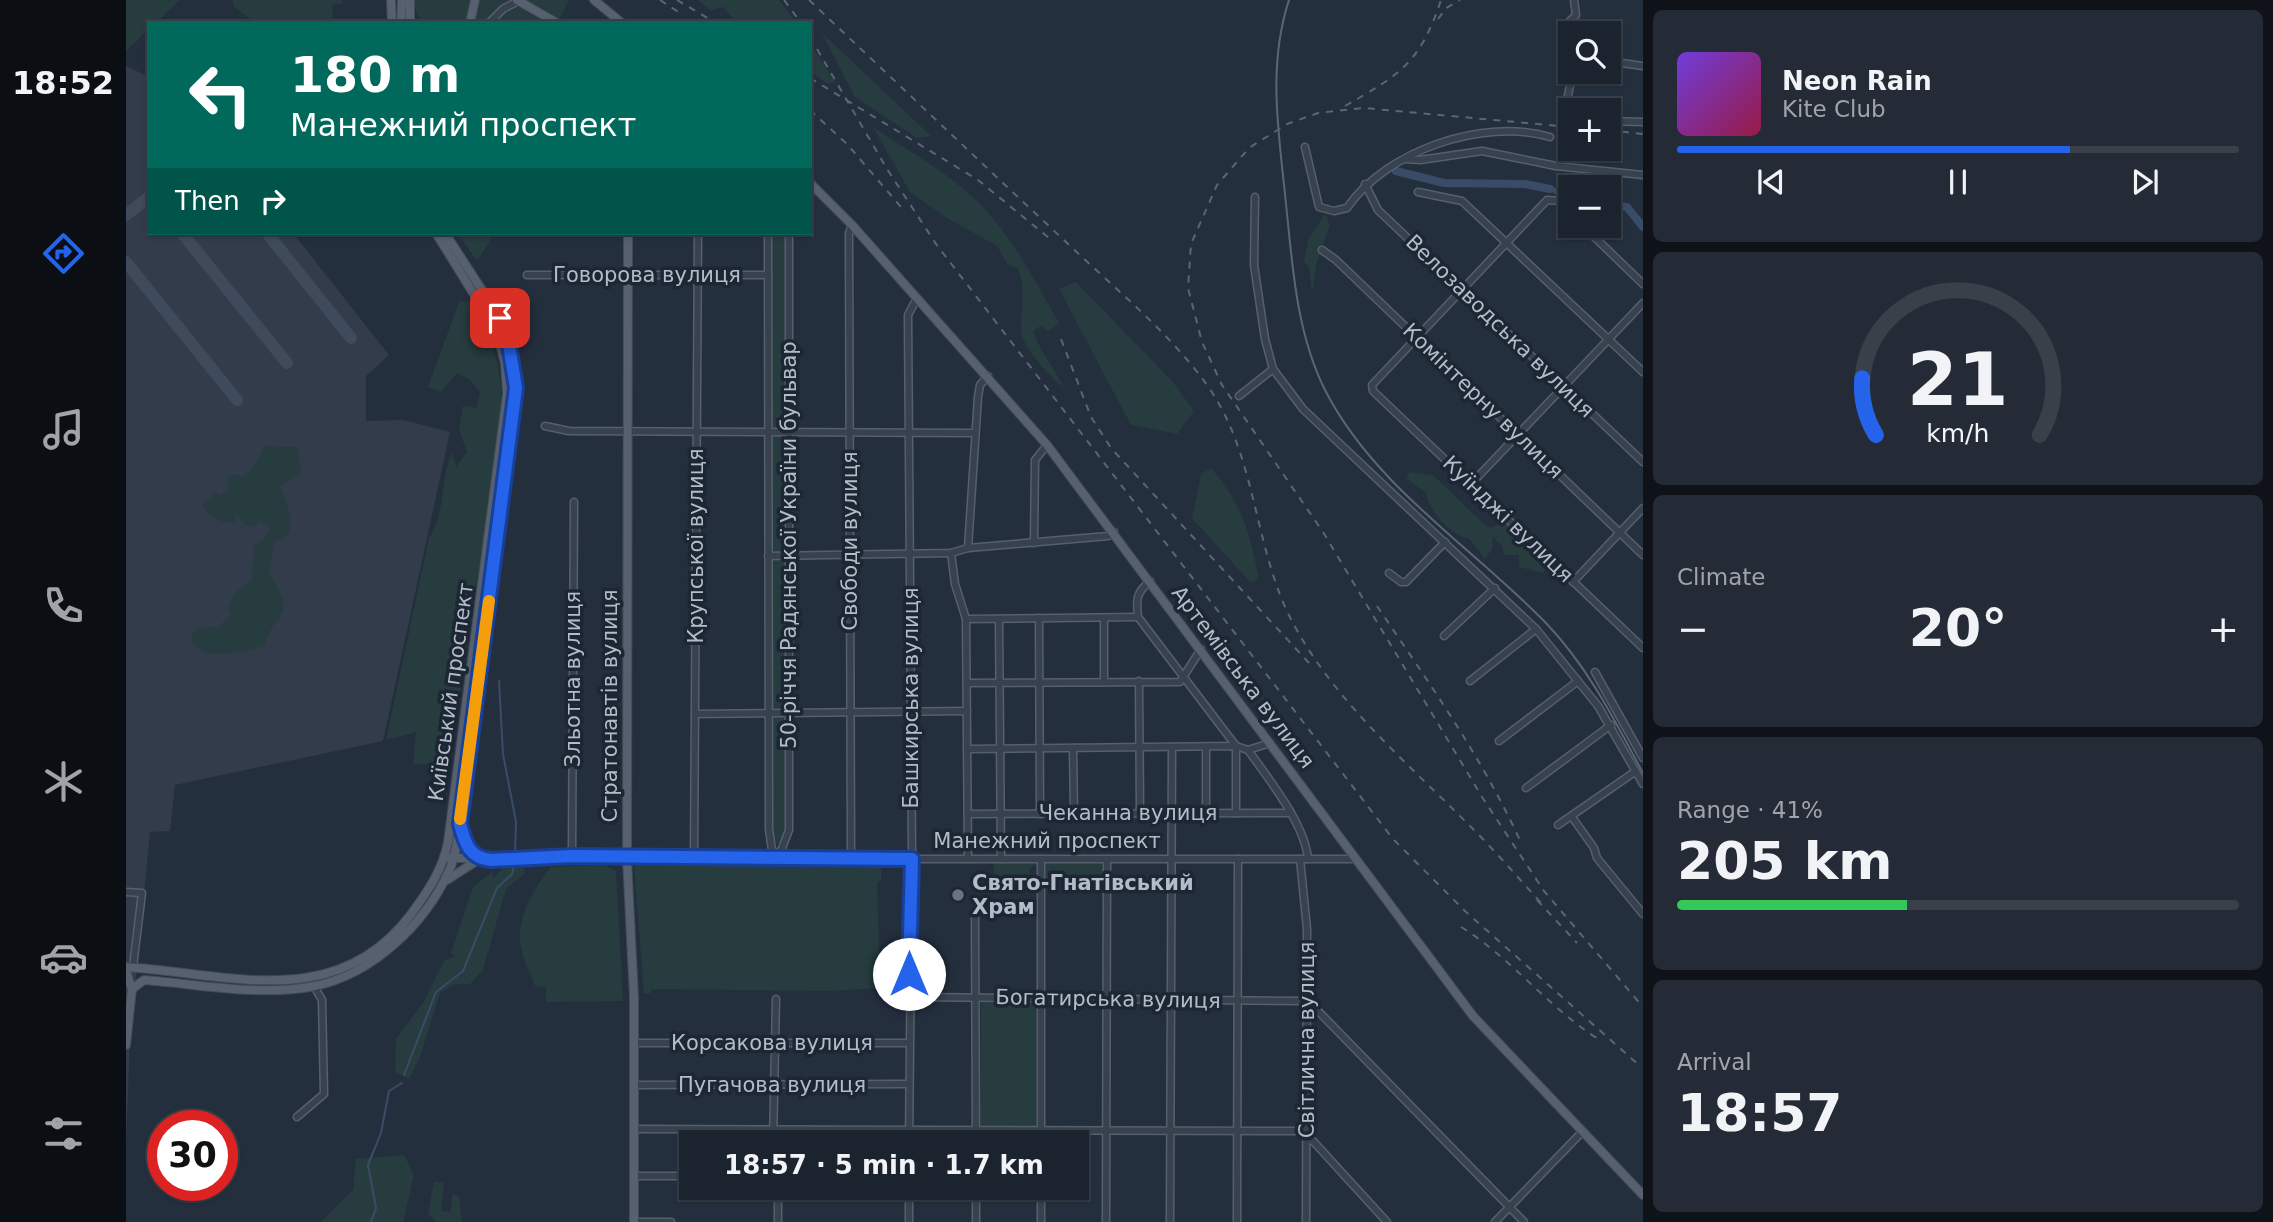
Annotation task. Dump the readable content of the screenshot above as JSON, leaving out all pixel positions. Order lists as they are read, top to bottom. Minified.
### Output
{"streets":{"main road":["Артемівська вулиця","Київський проспект","Стратонавтів вулиця","Манежний проспект"],"street":["Говорова вулиця","Велозаводська вулиця","Комінтерну вулиця","Куїнджі вулиця","Свободи вулиця","50-річчя Радянської України бульвар","Крупської вулиця","Зльотна вулиця","Башкирська вулиця","Чеканна вулиця","Богатирська вулиця","Світлична вулиця","Корсакова вулиця","Пугачова вулиця"]},"crossings":[["Говорова вулиця","50-річчя Радянської України бульвар"],["Говорова вулиця","Крупської вулиця"],["Говорова вулиця","Стратонавтів вулиця"],["Комінтерну вулиця","Куїнджі вулиця"],["Свободи вулиця","Артемівська вулиця"],["Свободи вулиця","Манежний проспект"],["50-річчя Радянської України бульвар","Манежний проспект"],["Крупської вулиця","Манежний проспект"],["Артемівська вулиця","Башкирська вулиця"],["Артемівська вулиця","Чеканна вулиця"],["Артемівська вулиця","Манежний проспект"],["Артемівська вулиця","Світлична вулиця"],["Зльотна вулиця","Манежний проспект"],["Київський проспект","Манежний проспект"],["Башкирська вулиця","Манежний проспект"],["Башкирська вулиця","Богатирська вулиця"],["Башкирська вулиця","Корсакова вулиця"],["Башкирська вулиця","Пугачова вулиця"],["Стратонавтів вулиця","Манежний проспект"],["Стратонавтів вулиця","Корсакова вулиця"],["Стратонавтів вулиця","Пугачова вулиця"],["Манежний проспект","Світлична вулиця"],["Богатирська вулиця","Світлична вулиця"]],"places":["Свято-Гнатівський Храм"],"page":{"tabs":"18:52","map_buttons":["+","−"],"turn":["180 m","Манежний проспект"],"song":["Neon Rain","Kite Club"],"then":"Then","tile":["Climate",["Range · 41%","205 km"],["Arrival","18:57"]],"heat":["−","20°","+"],"limit":"30","trip":"18:57 · 5 min · 1.7 km","gauge":["21","km/h"]}}
